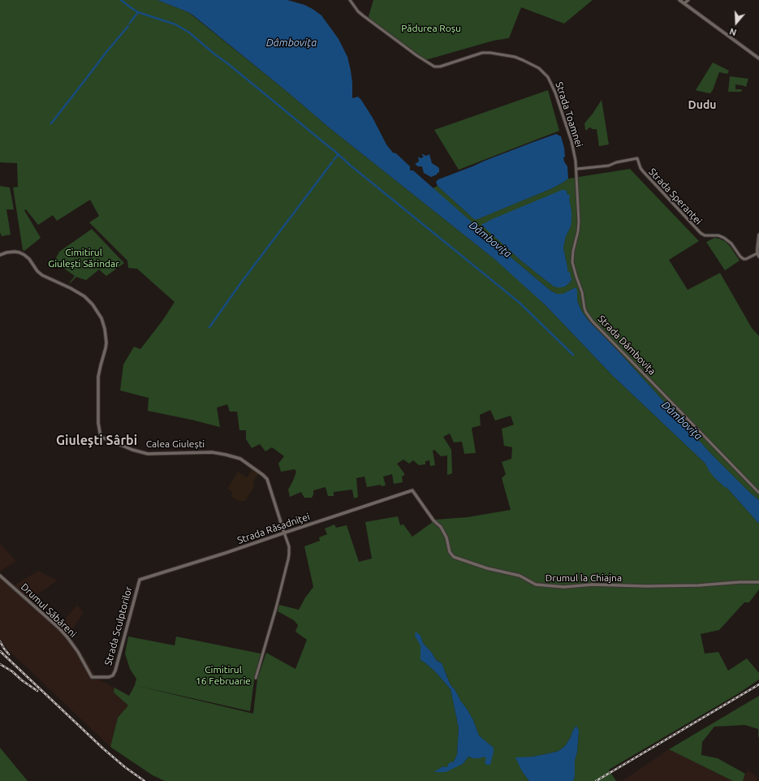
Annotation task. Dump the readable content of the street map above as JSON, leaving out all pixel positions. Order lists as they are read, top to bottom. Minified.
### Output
{"streets":{"main road":["Calea Giulești","Strada Răsadniței","Drumul la Chiajna","Drumul Săbăreni","Strada Sculptorilor"],"street":["Strada Toamnei","Strada Speranței","Strada Dâmbovița"]},"crossings":[["Strada Toamnei","Strada Speranței"],["Strada Toamnei","Strada Dâmbovița"],["Strada Speranței","Strada Dâmbovița"],["Calea Giulești","Strada Răsadniței"],["Strada Răsadniței","Drumul la Chiajna"],["Strada Răsadniței","Strada Sculptorilor"],["Drumul Săbăreni","Strada Sculptorilor"]],"districts":["Dudu","Giuleşti Sârbi"],"water":["Dâmbovița"],"parks":["Pădurea Roșu","Cimitirul Giulești Sărindar","Cimitirul 16 Februarie"],"north":"bottom"}
